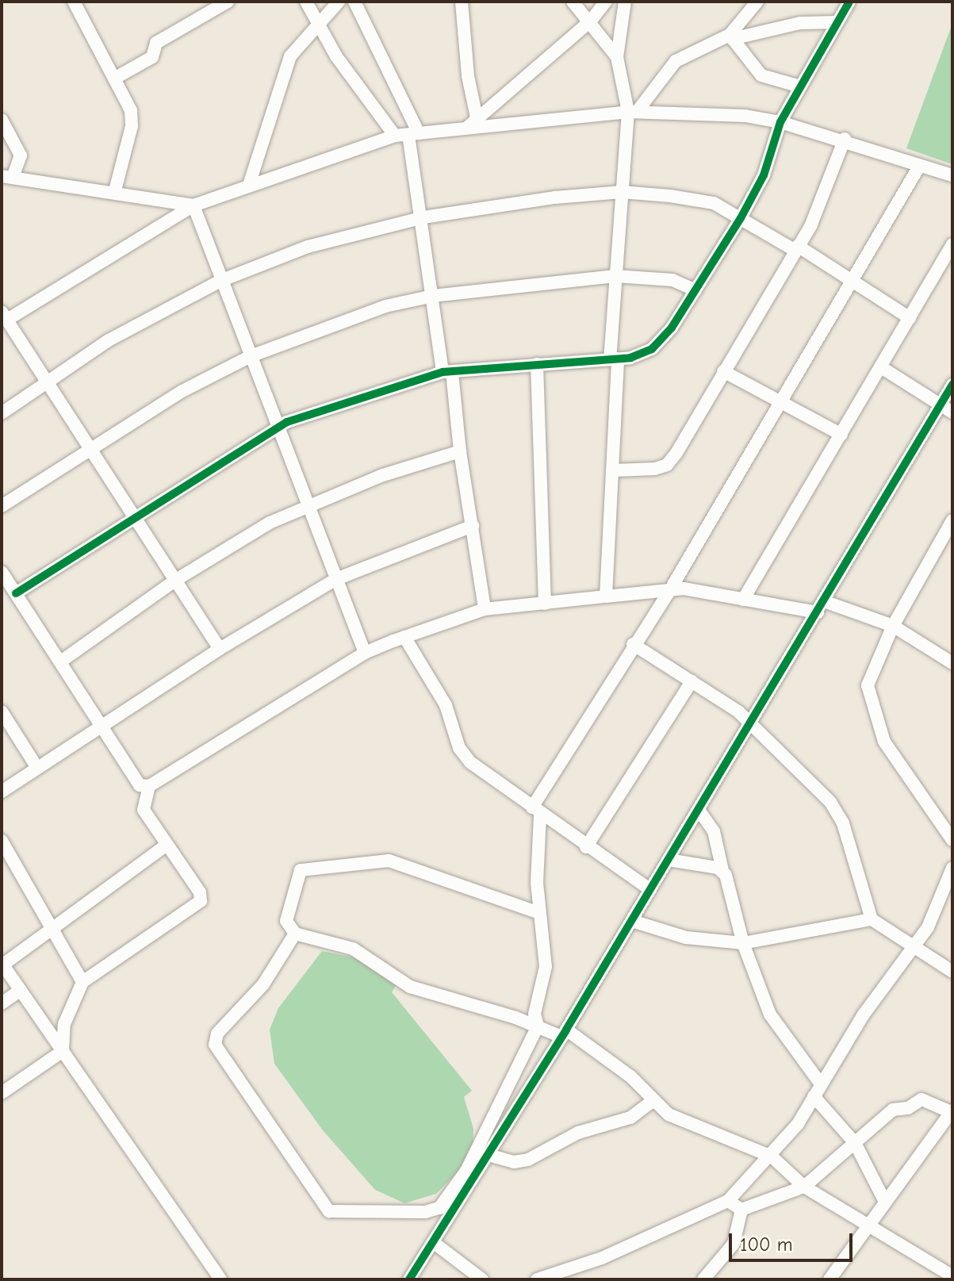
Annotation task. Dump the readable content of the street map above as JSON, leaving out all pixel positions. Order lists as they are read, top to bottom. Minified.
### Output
{"scale_bar":"100 m"}
